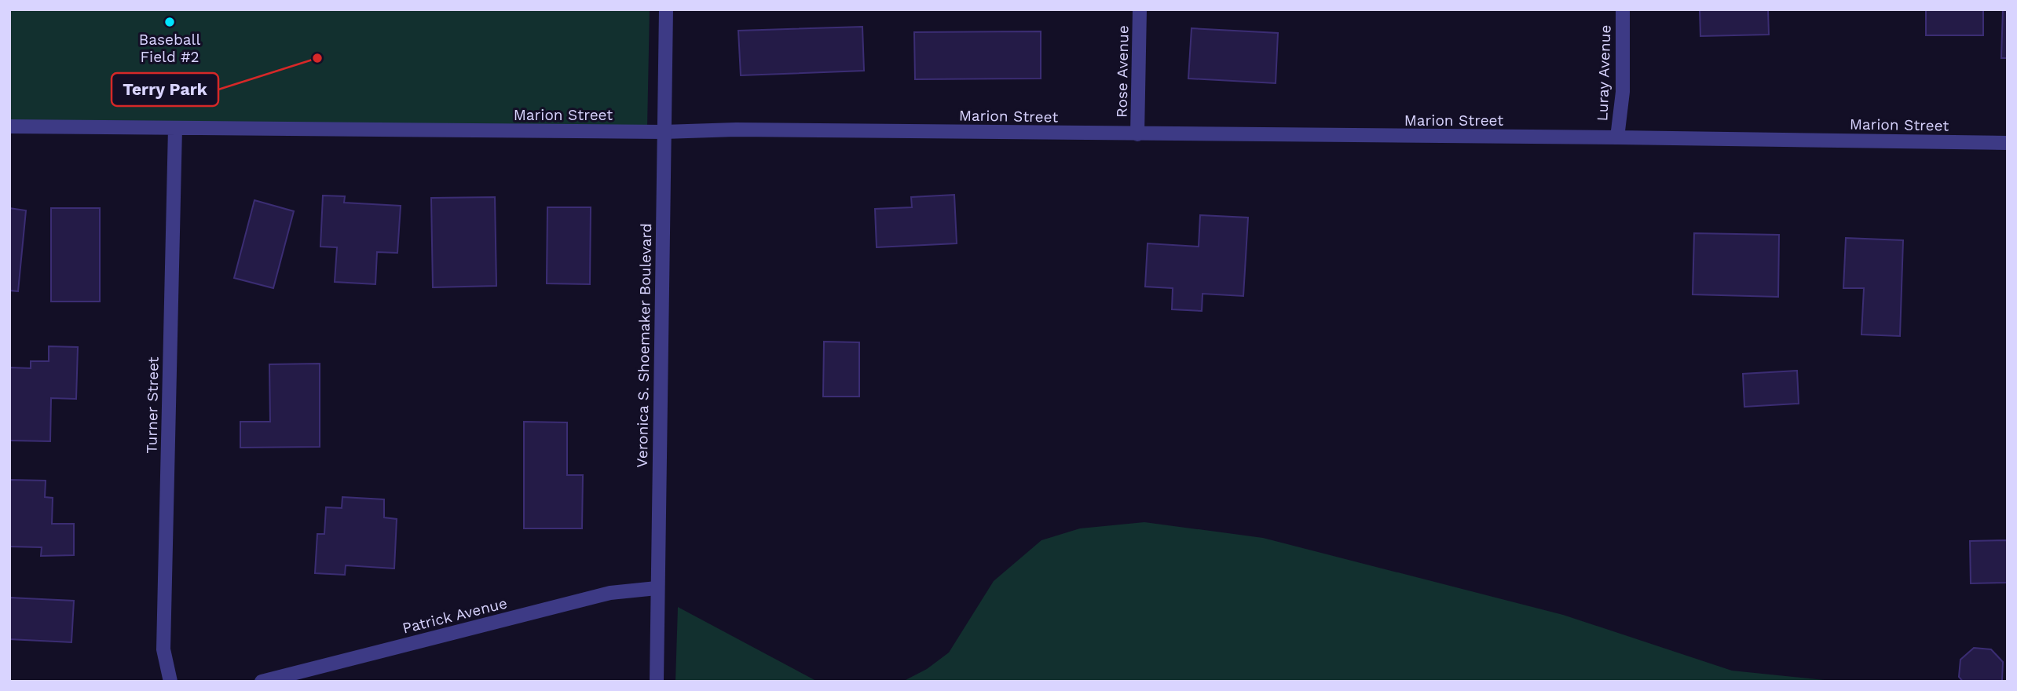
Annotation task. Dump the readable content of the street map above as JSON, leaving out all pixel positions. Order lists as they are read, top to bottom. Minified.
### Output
{"streets":{"street":["Rose Avenue","Luray Avenue","Marion Street","Veronica S. Shoemaker Boulevard","Turner Street","Patrick Avenue"]},"crossings":[["Rose Avenue","Marion Street"],["Luray Avenue","Marion Street"],["Marion Street","Veronica S. Shoemaker Boulevard"],["Marion Street","Turner Street"],["Veronica S. Shoemaker Boulevard","Patrick Avenue"]],"places":["Baseball Field #2","Terry Park"]}
